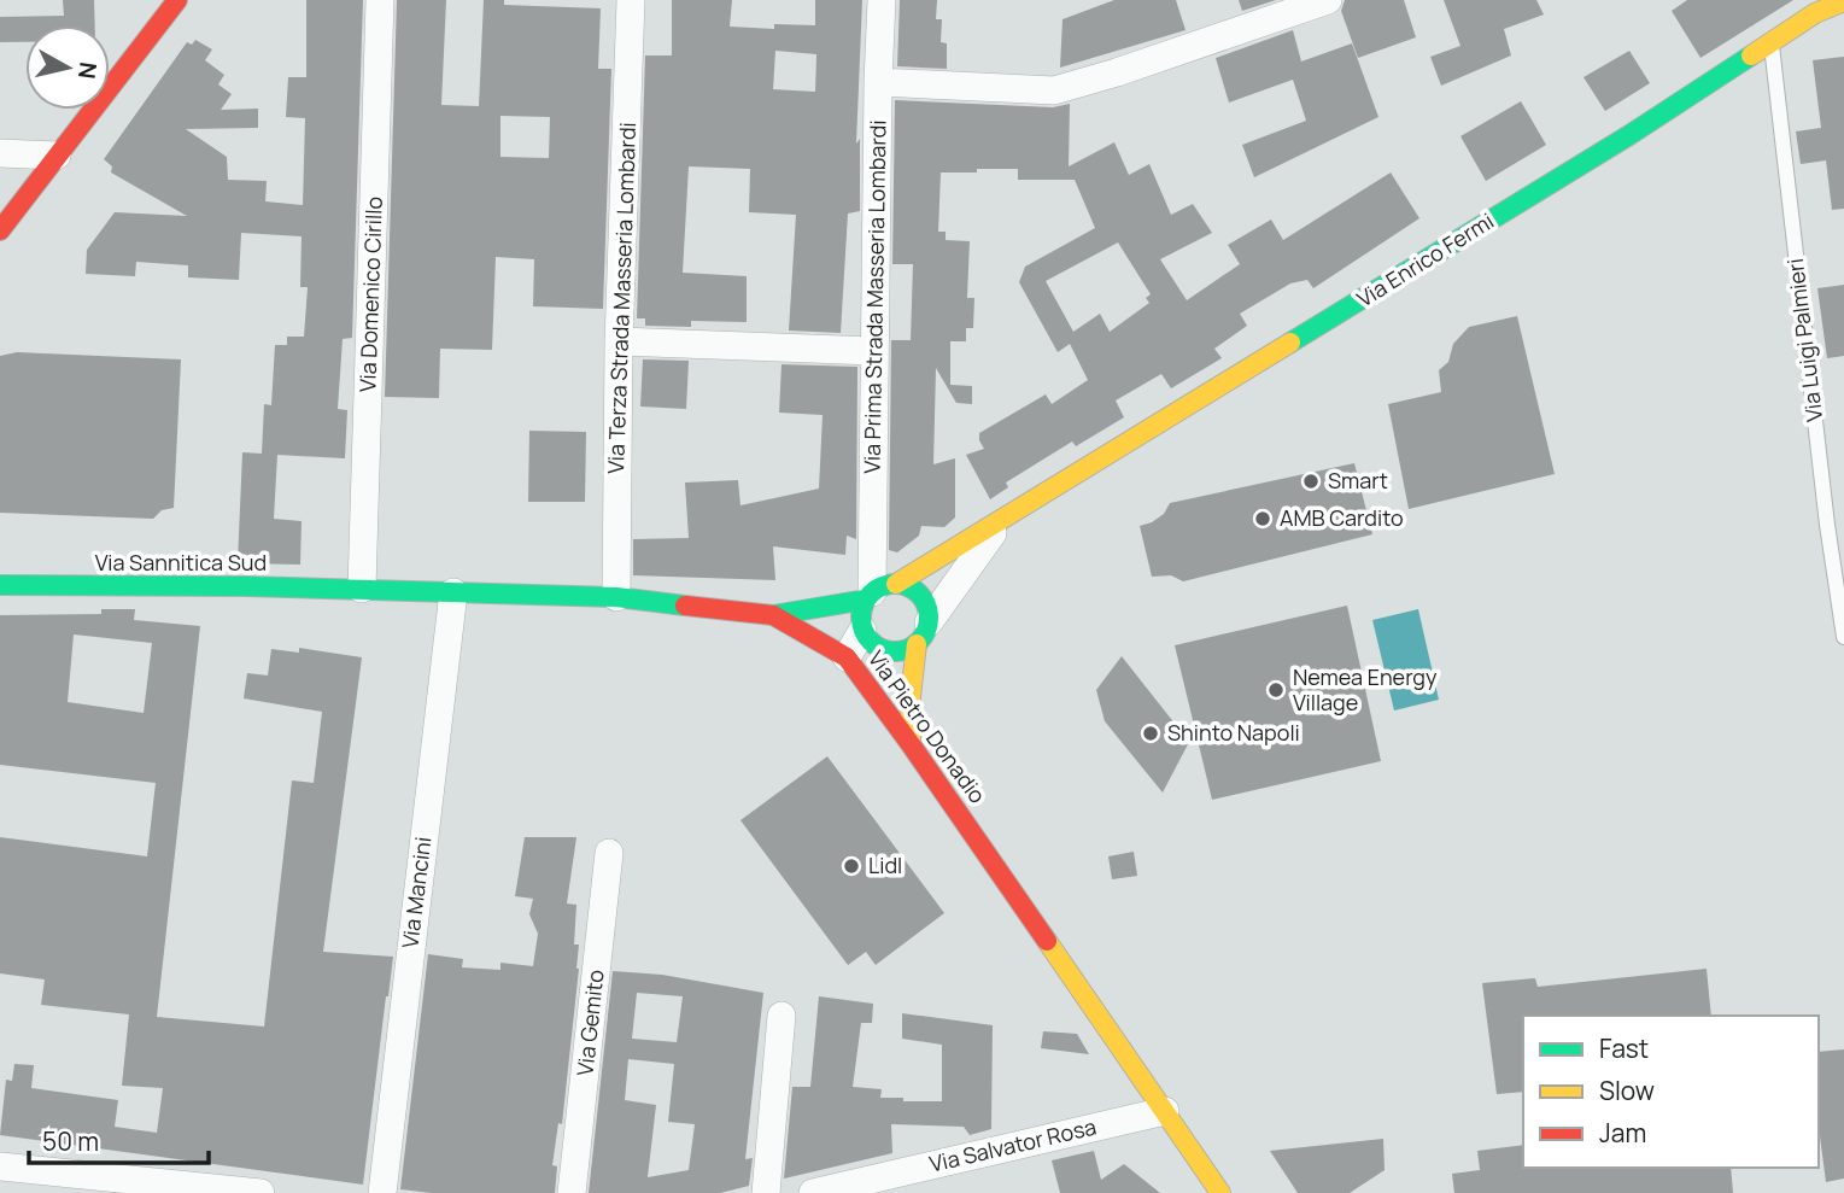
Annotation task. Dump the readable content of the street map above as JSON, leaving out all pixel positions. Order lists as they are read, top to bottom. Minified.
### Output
{"streets":{"main road":["Via Enrico Fermi","Via Sannitica Sud","Via Pietro Donadio"],"street":["Via Domenico Cirillo","Via Prima Strada Masseria Lombardi","Via Terza Strada Masseria Lombardi","Via Mancini","Via Gemito","Via Salvator Rosa"],"lane":["Via Luigi Palmieri"]},"crossings":[["Via Enrico Fermi","Via Prima Strada Masseria Lombardi"],["Via Enrico Fermi","Via Luigi Palmieri"],["Via Domenico Cirillo","Via Sannitica Sud"],["Via Domenico Cirillo","Via Pietro Donadio"],["Via Terza Strada Masseria Lombardi","Via Pietro Donadio"],["Via Sannitica Sud","Via Pietro Donadio"],["Via Pietro Donadio","Via Mancini"],["Via Pietro Donadio","Via Salvator Rosa"]],"places":["Smart","AMB Cardito","Nemea Energy Village","Shinto Napoli","Lidl"],"legend":["Fast","Slow","Jam"],"scale_bar":"50 m","north":"right"}
